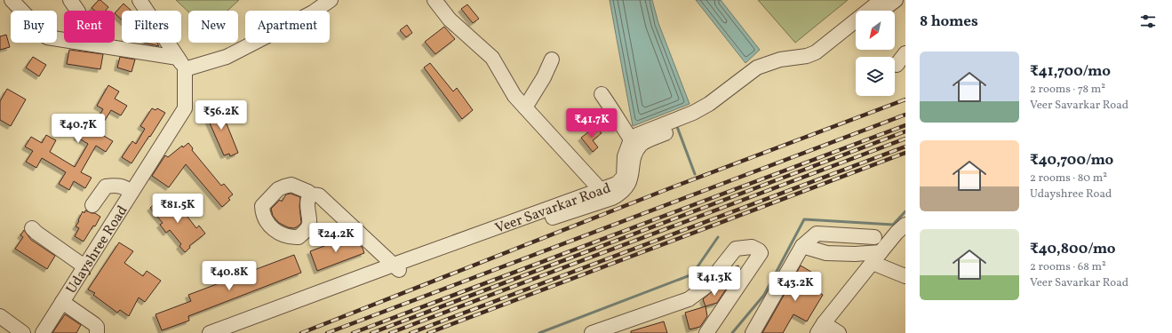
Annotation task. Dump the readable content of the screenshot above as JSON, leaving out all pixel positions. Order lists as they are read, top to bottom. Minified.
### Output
{"streets":{"street":["Veer Savarkar Road","Udayshree Road"]},"north":"bottom left","page":{"heading":"8 homes","chip":["Buy","Rent","Filters","New","Apartment"],"list":[{"name":"₹41,700/mo","note":"2 rooms · 78 m² · Veer Savarkar Road"},{"name":"₹40,700/mo","note":"2 rooms · 80 m² · Udayshree Road"},{"name":"₹40,800/mo","note":"2 rooms · 68 m² · Veer Savarkar Road"}],"price":["₹56.2K","₹41.7K","₹40.7K","₹81.5K","₹24.2K","₹40.8K","₹41.3K","₹43.2K"]}}
